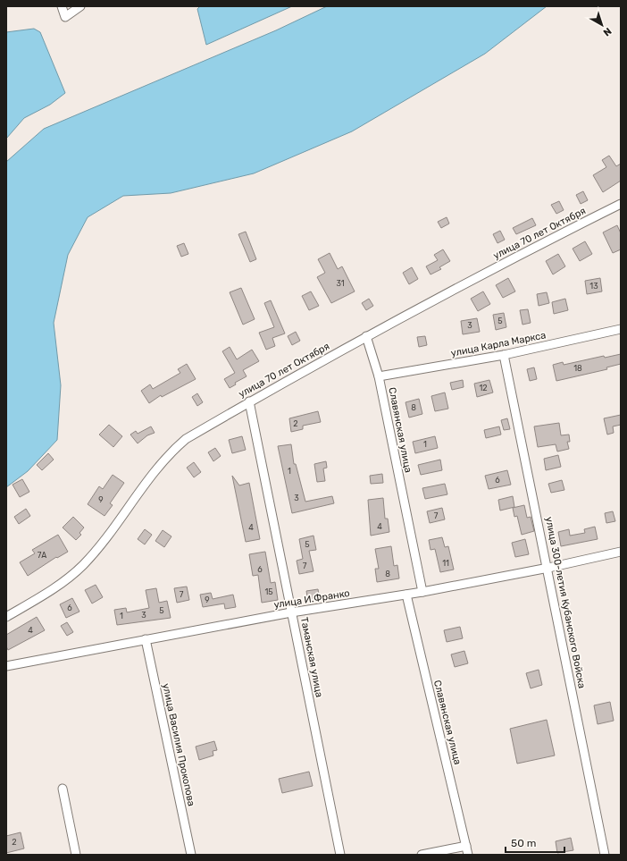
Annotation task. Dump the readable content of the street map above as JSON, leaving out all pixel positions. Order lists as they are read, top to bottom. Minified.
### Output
{"streets":{"street":["улица 70 лет Октября","улица Карла Маркса","Славянская улица","улица И.Франко","улица 300-летия Кубанского Войска","Таманская улица","улица Василия Прокопова"]},"crossings":[["улица 70 лет Октября","Славянская улица"],["улица 70 лет Октября","Таманская улица"],["улица Карла Маркса","Славянская улица"],["улица Карла Маркса","улица 300-летия Кубанского Войска"],["Славянская улица","улица И.Франко"],["улица И.Франко","улица 300-летия Кубанского Войска"],["улица И.Франко","Таманская улица"],["улица И.Франко","улица Василия Прокопова"]],"house_numbers":["31","13","5","3","18","12","8","2","1","1","6","3","9","7","4","4","5","7А","11","7","6","8","15","7","9","6","5","3","1","4","2"],"scale_bar":"50 m","north":"bottom right"}
